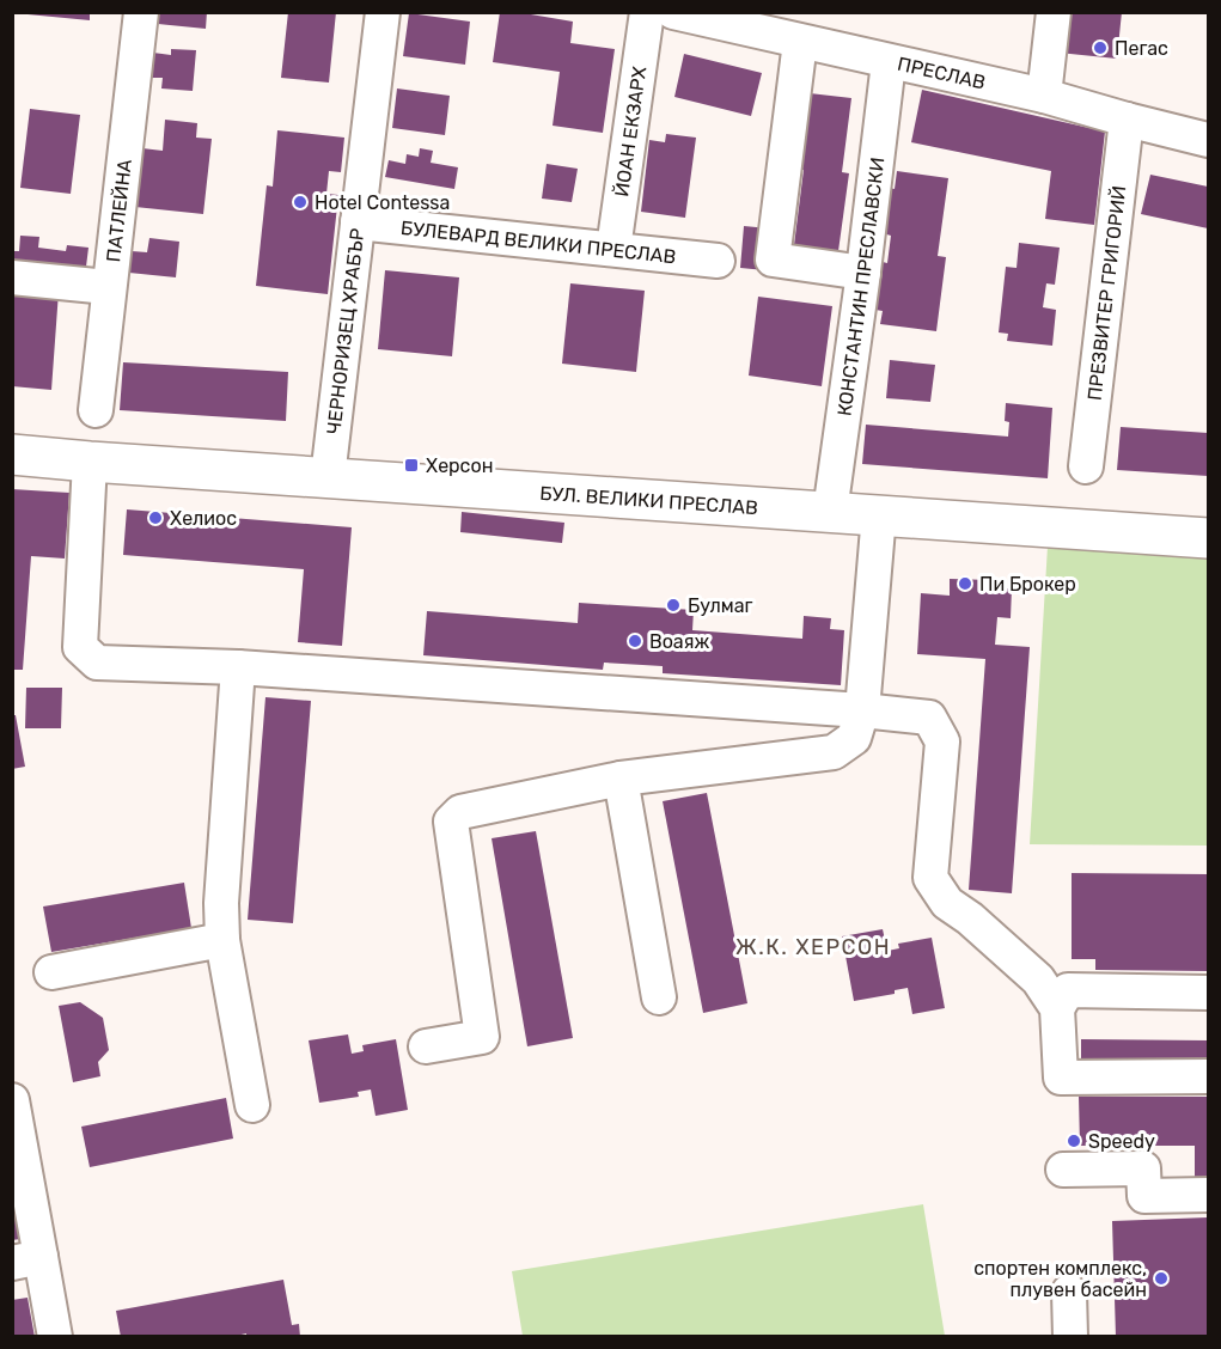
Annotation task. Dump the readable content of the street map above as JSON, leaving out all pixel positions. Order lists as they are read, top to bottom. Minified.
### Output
{"streets":{"main road":["БУЛ. ВЕЛИКИ ПРЕСЛАВ"],"street":["ПРЕСЛАВ","ЙОАН ЕКЗАРХ","ПАТЛЕЙНА","БУЛЕВАРД ВЕЛИКИ ПРЕСЛАВ","КОНСТАНТИН ПРЕСЛАВСКИ","ПРЕЗВИТЕР ГРИГОРИЙ","ЧЕРНОРИЗЕЦ ХРАБЪР"]},"crossings":[["ПРЕСЛАВ","КОНСТАНТИН ПРЕСЛАВСКИ"],["ПРЕСЛАВ","ПРЕЗВИТЕР ГРИГОРИЙ"],["ЙОАН ЕКЗАРХ","БУЛЕВАРД ВЕЛИКИ ПРЕСЛАВ"],["БУЛЕВАРД ВЕЛИКИ ПРЕСЛАВ","ЧЕРНОРИЗЕЦ ХРАБЪР"],["КОНСТАНТИН ПРЕСЛАВСКИ","БУЛ. ВЕЛИКИ ПРЕСЛАВ"],["ЧЕРНОРИЗЕЦ ХРАБЪР","БУЛ. ВЕЛИКИ ПРЕСЛАВ"]],"districts":["Ж.К. ХЕРСОН"],"places":{"other":["Пегас","Hotel Contessa","Хелиос","Пи Брокер","Булмаг","Воаяж","Speedy","спортен комплекс, плувен басейн"],"transit":["Херсон"]}}
